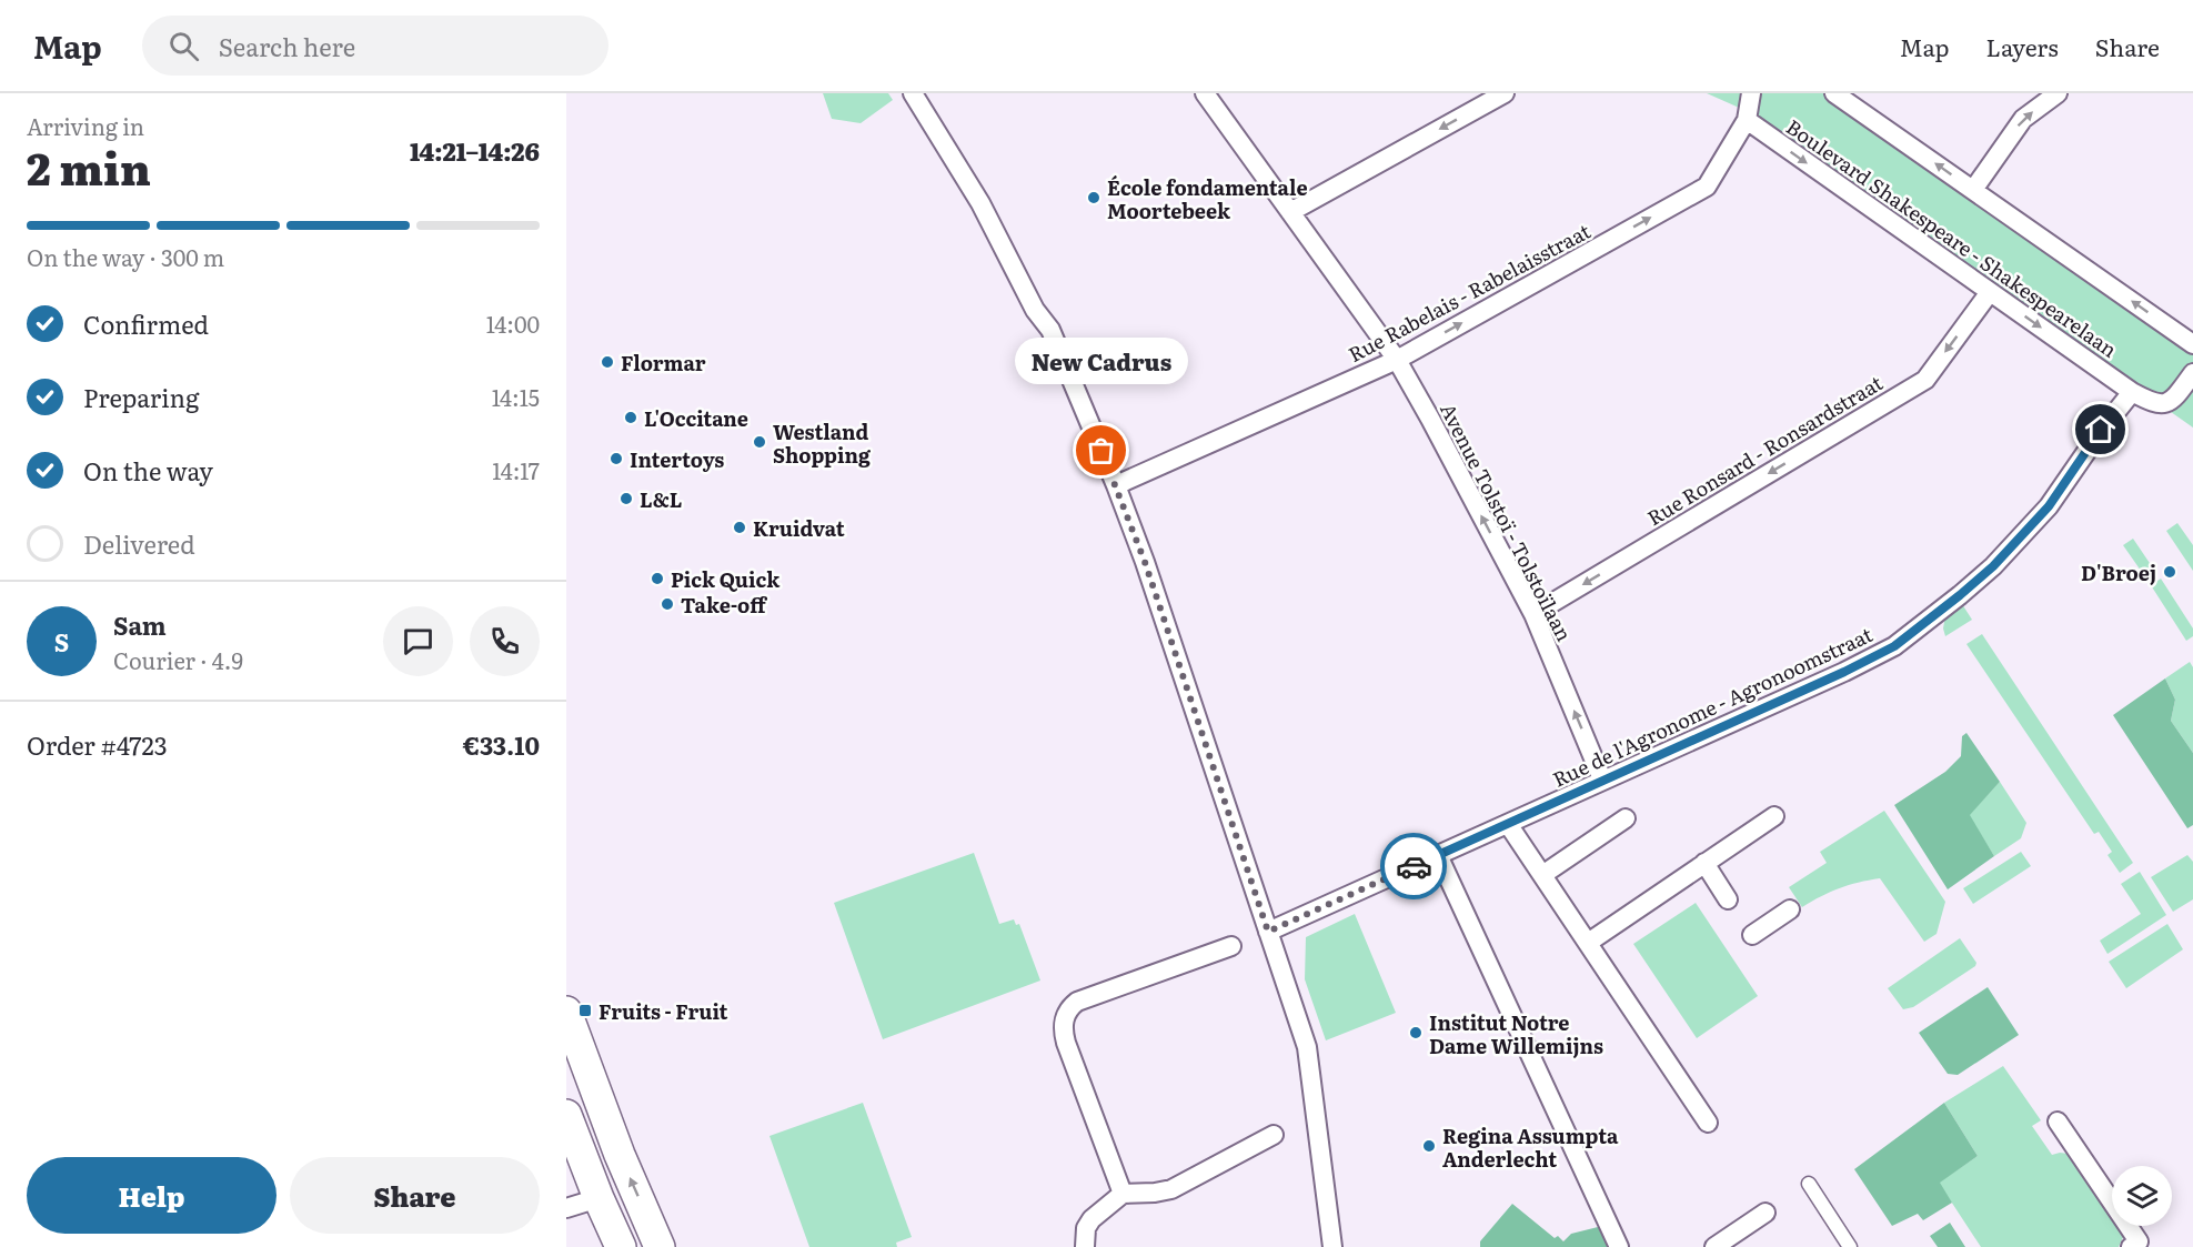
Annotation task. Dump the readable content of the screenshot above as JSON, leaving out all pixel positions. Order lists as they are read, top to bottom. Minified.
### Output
{"streets":{"street":["Boulevard Shakespeare - Shakespearelaan","Rue Rabelais - Rabelaisstraat","Rue Ronsard - Ronsardstraat","Avenue Tolstoï - Tolstoïlaan","Rue de l'Agronome - Agronoomstraat"]},"crossings":[["Boulevard Shakespeare - Shakespearelaan","Rue Rabelais - Rabelaisstraat"],["Boulevard Shakespeare - Shakespearelaan","Rue Ronsard - Ronsardstraat"],["Boulevard Shakespeare - Shakespearelaan","Rue de l'Agronome - Agronoomstraat"],["Rue Rabelais - Rabelaisstraat","Avenue Tolstoï - Tolstoïlaan"],["Rue Ronsard - Ronsardstraat","Avenue Tolstoï - Tolstoïlaan"],["Avenue Tolstoï - Tolstoïlaan","Rue de l'Agronome - Agronoomstraat"]],"one_way":["Rue Rabelais - Rabelaisstraat","Rue Ronsard - Ronsardstraat","Avenue Tolstoï - Tolstoïlaan"],"places":{"other":["École fondamentale Moortebeek","Flormar","L'Occitane","Westland Shopping","New Cadrus","Intertoys","L&L","Kruidvat","D'Broej","Pick Quick","Take-off","Institut Notre Dame Willemijns","Regina Assumpta Anderlecht"],"transit":["Fruits - Fruit"]},"page":{"header":"Map","search":"Search here","nav":["Map","Layers","Share"],"heading":["2 min","Arriving in","14:21–14:26"],"panel":["Sam","Courier · 4.9","Order #4723","€33.10"],"bar":"On the way · 300 m","list":[["Confirmed","14:00"],["Preparing","14:15"],["On the way","14:17"],"Delivered"],"bubble":"New Cadrus","round":"S","buttons":["Help","Share"]}}
